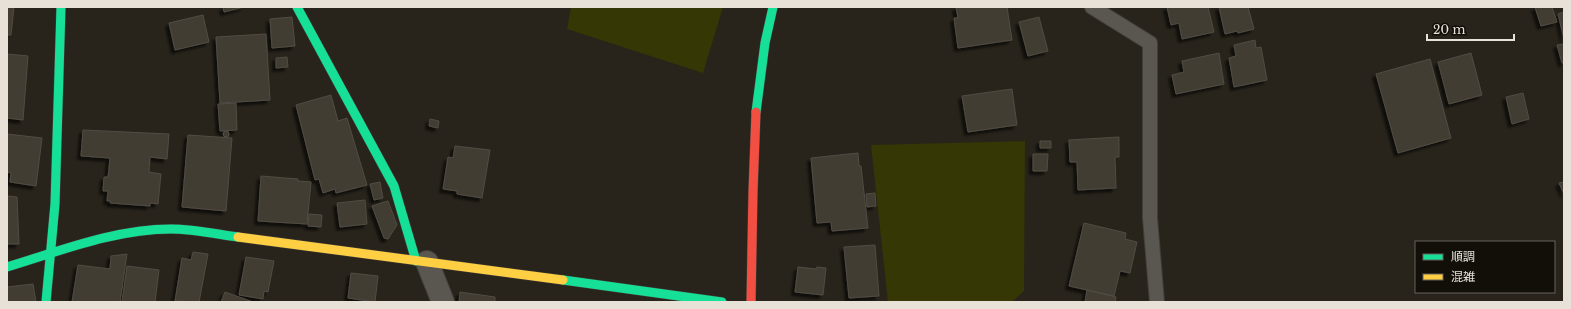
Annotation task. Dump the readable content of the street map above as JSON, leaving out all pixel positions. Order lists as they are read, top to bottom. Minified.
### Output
{"legend":["順調","混雑"],"scale_bar":"20 m"}
